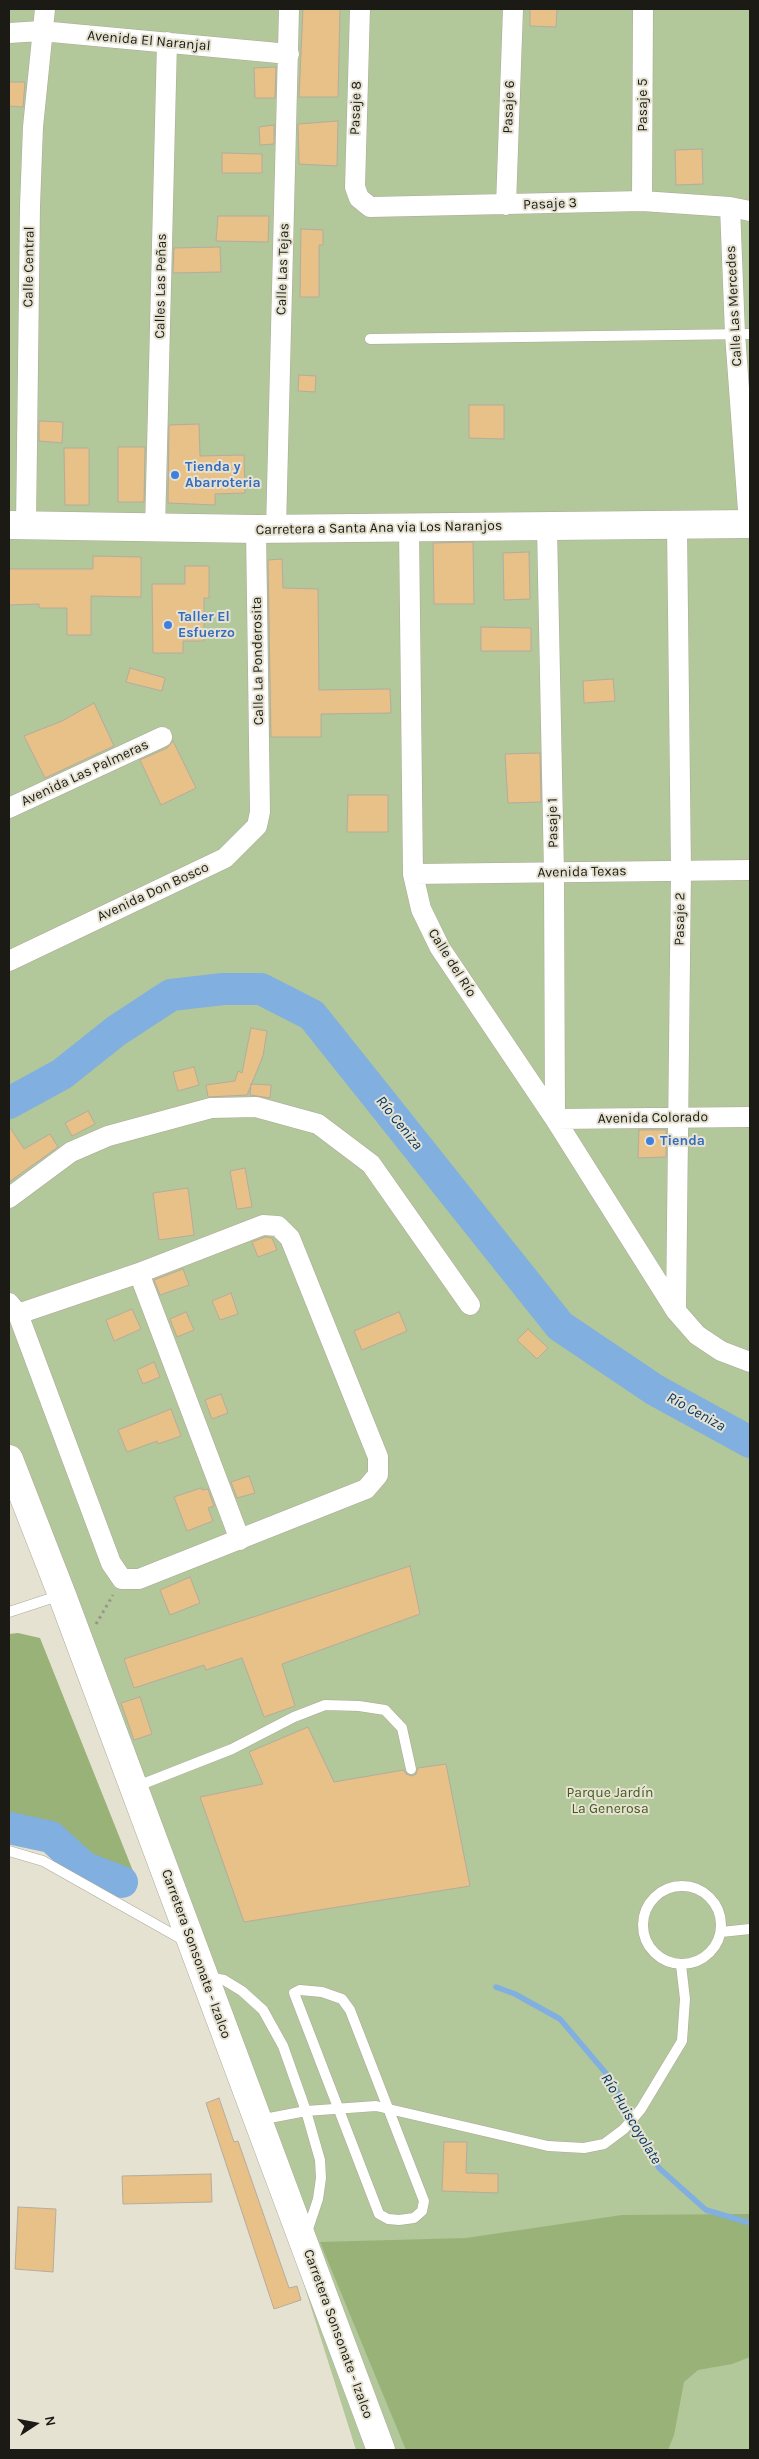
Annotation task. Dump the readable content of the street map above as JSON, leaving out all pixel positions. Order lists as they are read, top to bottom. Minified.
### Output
{"streets":{"main road":["Carretera a Santa Ana via Los Naranjos","Carretera Sonsonate - Izalco"],"street":["Avenida El Naranjal","Pasaje 5","Pasaje 6","Pasaje 8","Pasaje 3","Calle Central","Calle Las Tejas","Calles Las Peñas","Calle Las Mercedes","Calle La Ponderosita","Avenida Las Palmeras","Pasaje 1","Avenida Texas","Avenida Don Bosco","Pasaje 2","Calle del Río","Avenida Colorado"]},"crossings":[["Avenida El Naranjal","Calle Central"],["Avenida El Naranjal","Calle Las Tejas"],["Avenida El Naranjal","Calles Las Peñas"],["Pasaje 5","Pasaje 3"],["Pasaje 6","Pasaje 3"],["Pasaje 8","Pasaje 3"],["Pasaje 3","Calle Las Mercedes"],["Calle Central","Carretera a Santa Ana via Los Naranjos"],["Calle Las Tejas","Carretera a Santa Ana via Los Naranjos"],["Calle Las Tejas","Calle La Ponderosita"],["Calles Las Peñas","Carretera a Santa Ana via Los Naranjos"],["Calle Las Mercedes","Carretera a Santa Ana via Los Naranjos"],["Carretera a Santa Ana via Los Naranjos","Calle La Ponderosita"],["Carretera a Santa Ana via Los Naranjos","Pasaje 1"],["Carretera a Santa Ana via Los Naranjos","Pasaje 2"],["Carretera a Santa Ana via Los Naranjos","Calle del Río"],["Calle La Ponderosita","Avenida Don Bosco"],["Pasaje 1","Avenida Texas"],["Pasaje 1","Calle del Río"],["Pasaje 1","Avenida Colorado"],["Avenida Texas","Pasaje 2"],["Avenida Texas","Calle del Río"],["Pasaje 2","Calle del Río"],["Pasaje 2","Avenida Colorado"],["Calle del Río","Avenida Colorado"]],"water":["Río Ceniza","Río Huiscoyolate"],"parks":["Parque Jardín La Generosa"],"places":["Tienda y Abarroteria","Taller El Esfuerzo","Tienda"],"north":"right"}
